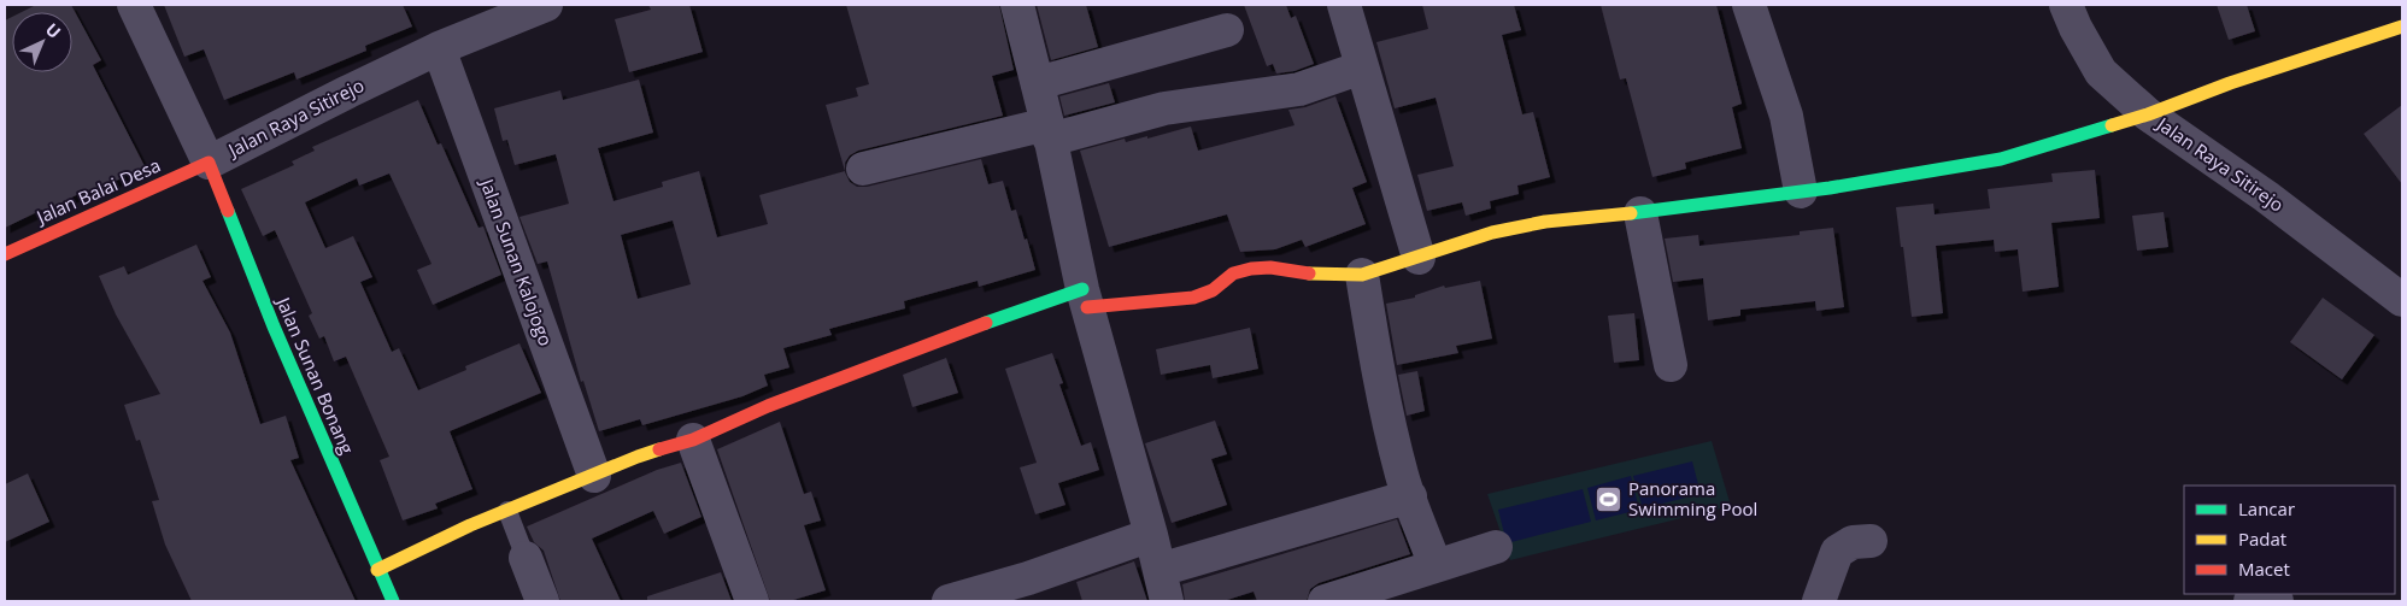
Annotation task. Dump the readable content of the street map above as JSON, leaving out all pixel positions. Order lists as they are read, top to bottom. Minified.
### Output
{"streets":{"street":["Jalan Raya Sitirejo","Jalan Balai Desa","Jalan Sunan Kalojogo","Jalan Sunan Bonang"]},"crossings":[["Jalan Raya Sitirejo","Jalan Balai Desa"],["Jalan Raya Sitirejo","Jalan Sunan Kalojogo"],["Jalan Raya Sitirejo","Jalan Sunan Bonang"],["Jalan Balai Desa","Jalan Sunan Bonang"]],"places":{"sports":["Panorama Swimming Pool"]},"legend":["Lancar","Padat","Macet"],"north":"top right"}
